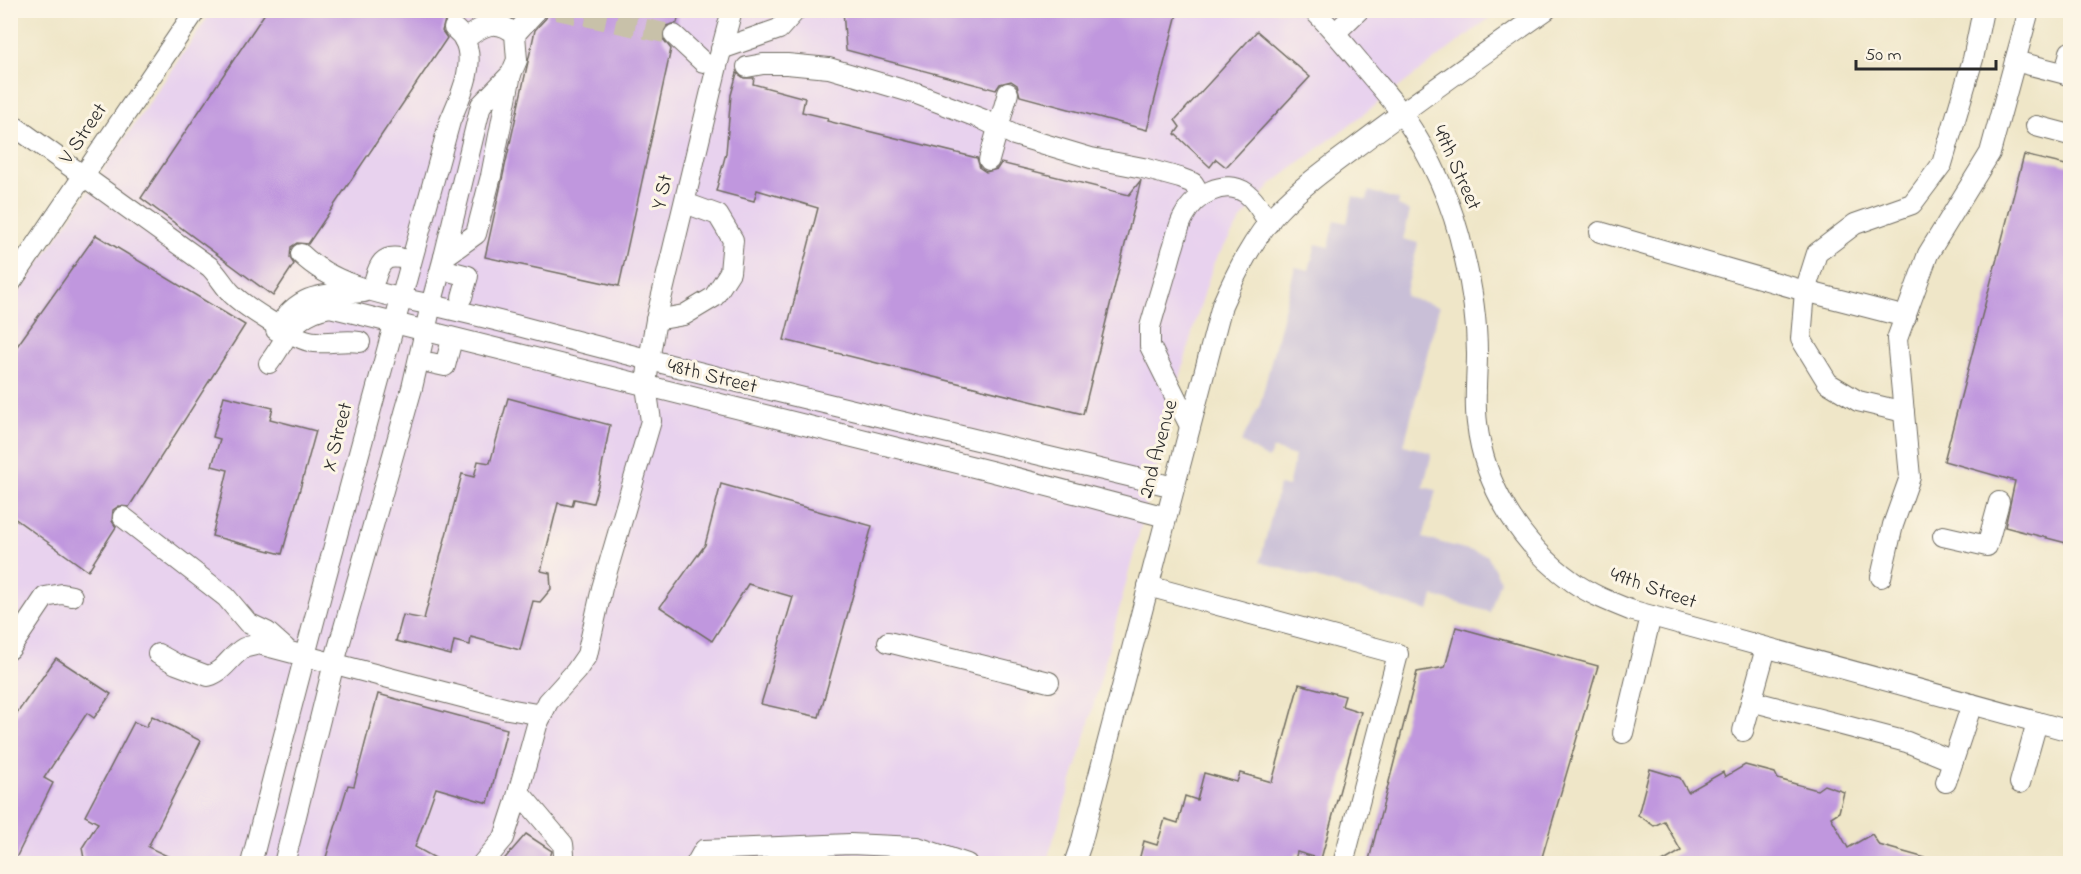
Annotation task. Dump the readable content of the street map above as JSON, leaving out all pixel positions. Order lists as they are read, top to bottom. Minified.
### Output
{"streets":{"street":["V Street","49th Street","Y St","48th Street","X Street","2nd Avenue"]},"crossings":[["49th Street","2nd Avenue"],["Y St","48th Street"],["48th Street","X Street"],["48th Street","2nd Avenue"]],"scale_bar":"50 m"}
